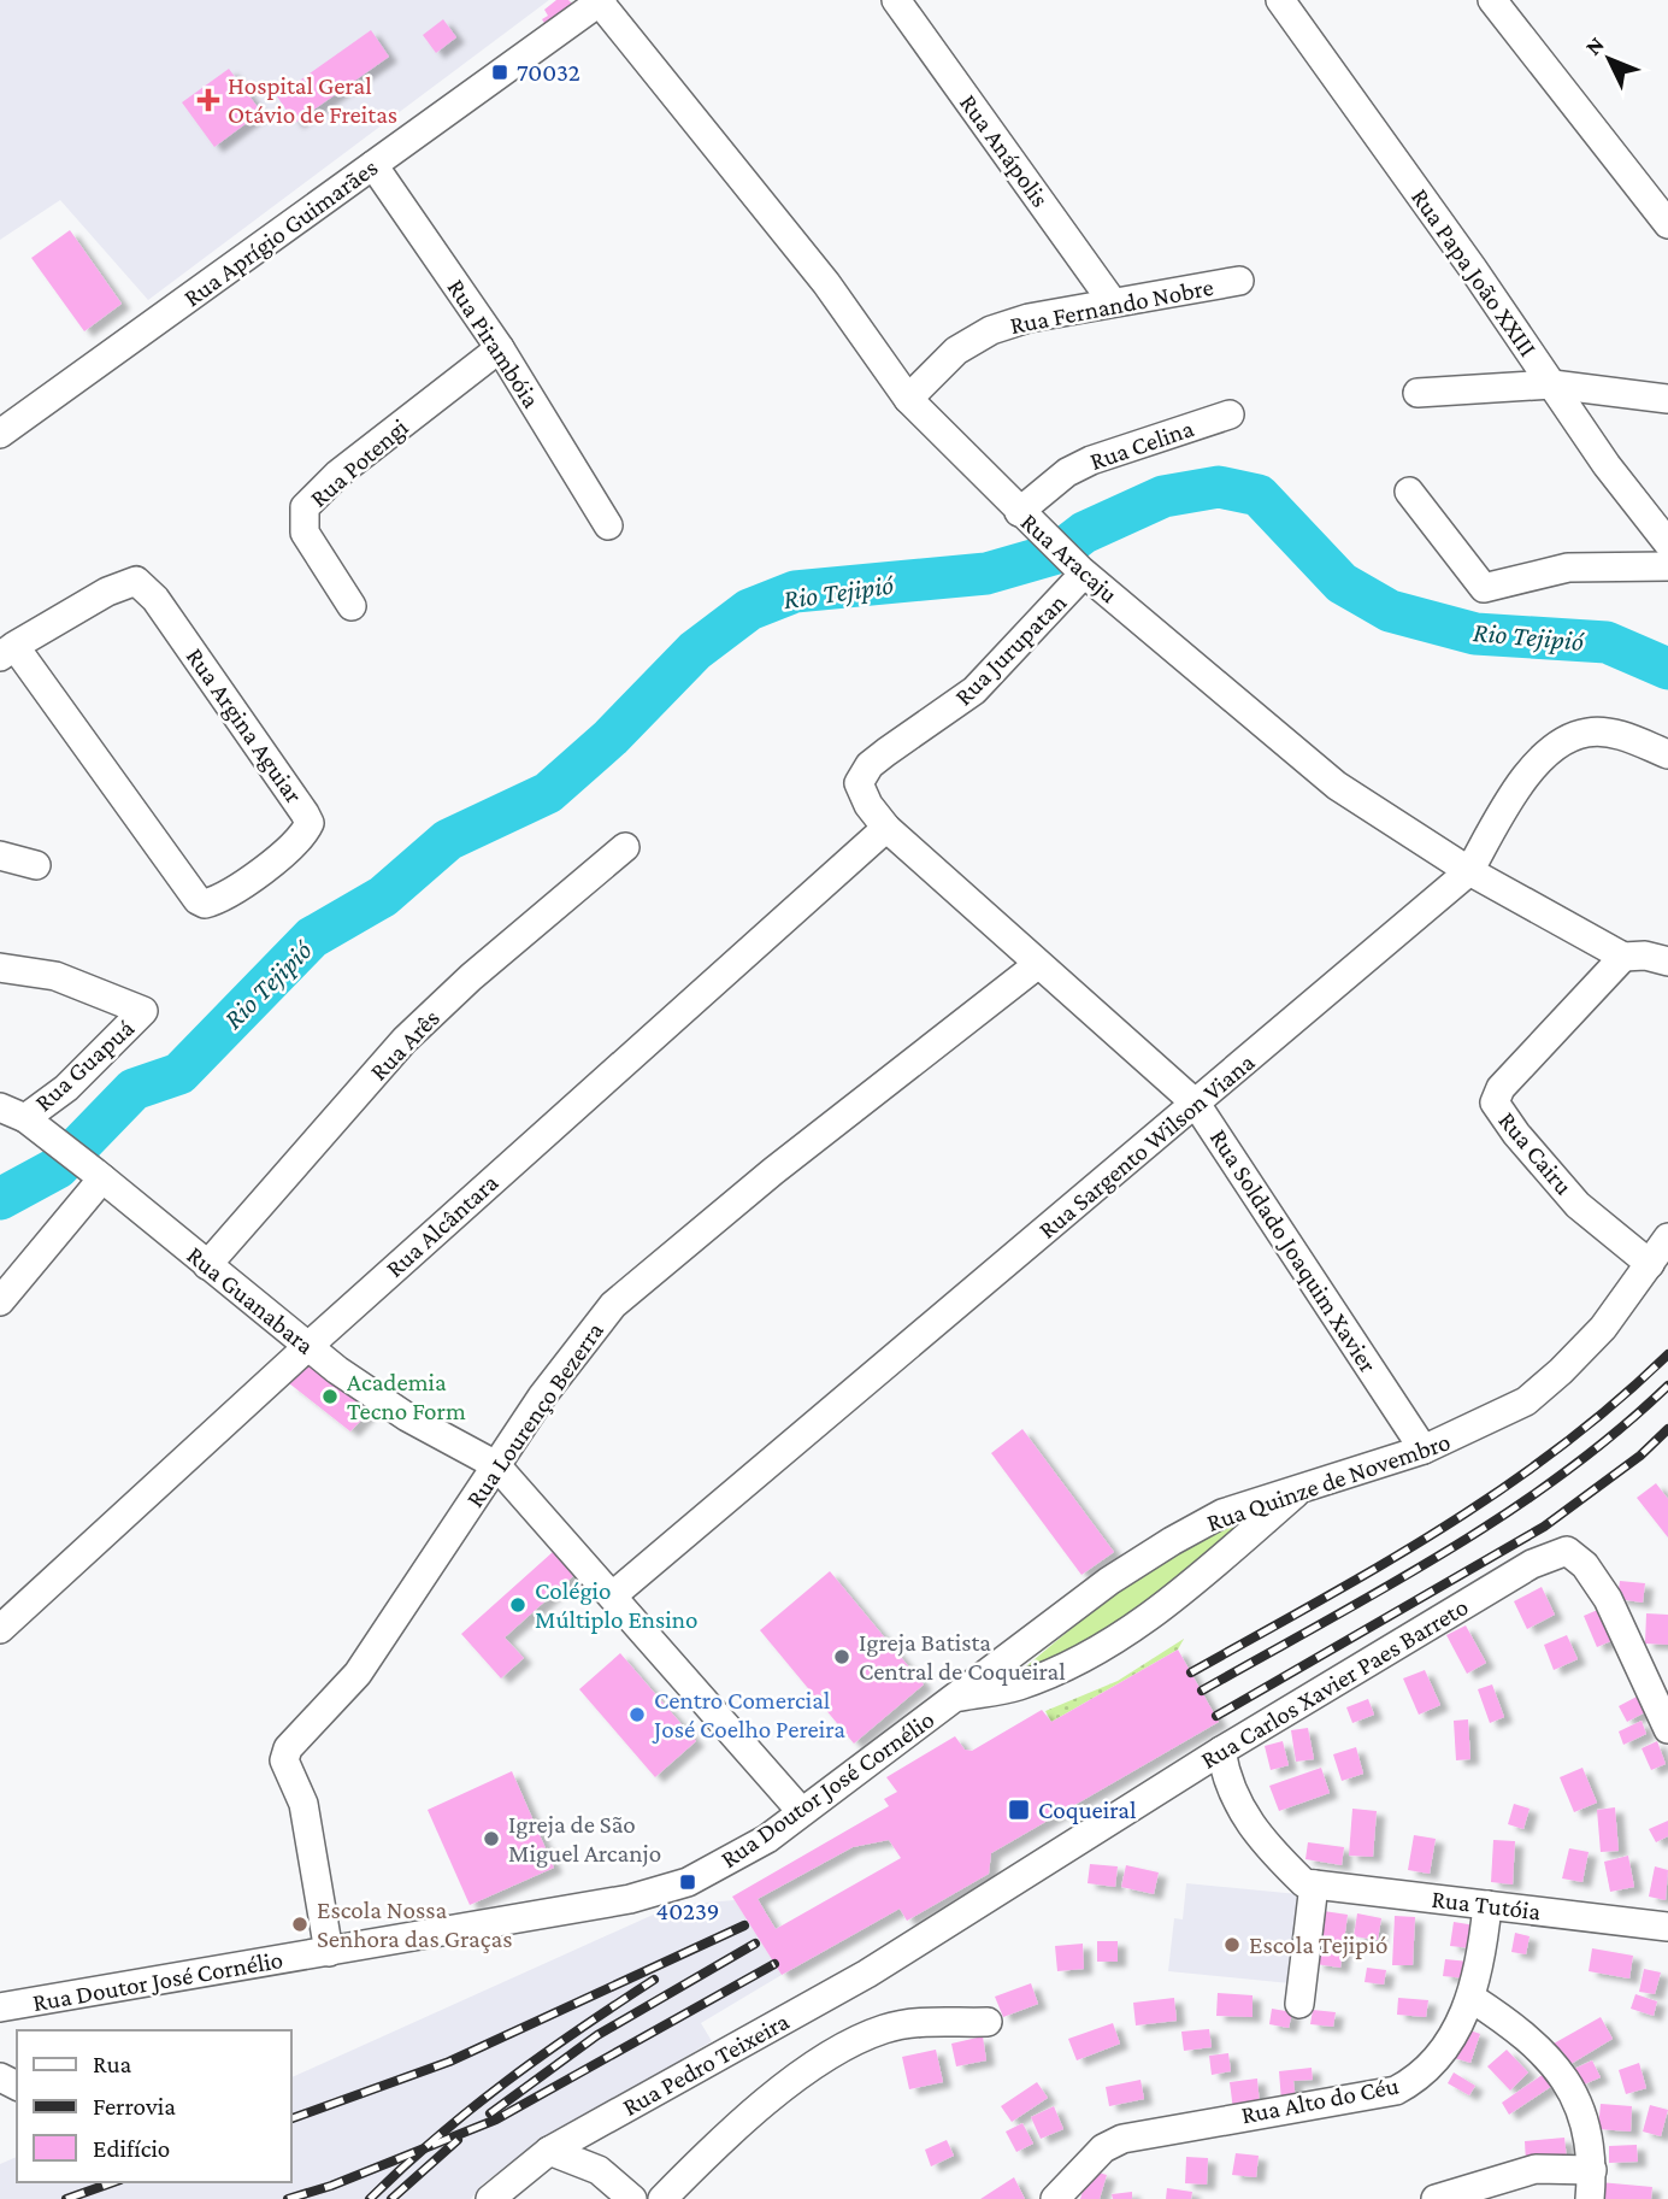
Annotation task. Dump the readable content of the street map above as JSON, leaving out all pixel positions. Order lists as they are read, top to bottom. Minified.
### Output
{"streets":{"street":["Rua Anápolis","Rua Aprígio Guimarães","Rua Papa João XXIII","Rua Fernando Nobre","Rua Pirambóia","Rua Celina","Rua Potengi","Rua Aracaju","Rua Jurupatan","Rua Argina Aguiar","Rua Arês","Rua Guapuá","Rua Sargento Wilson Viana","Rua Cairu","Rua Alcântara","Rua Soldado Joaquim Xavier","Rua Guanabara","Rua Lourenço Bezerra","Rua Quinze de Novembro","Rua Carlos Xavier Paes Barreto","Rua Doutor José Cornélio","Rua Tutóia","Rua Pedro Teixeira","Rua Alto do Céu"]},"crossings":[["Rua Anápolis","Rua Fernando Nobre"],["Rua Aprígio Guimarães","Rua Pirambóia"],["Rua Aprígio Guimarães","Rua Aracaju"],["Rua Fernando Nobre","Rua Aracaju"],["Rua Pirambóia","Rua Potengi"],["Rua Celina","Rua Aracaju"],["Rua Aracaju","Rua Jurupatan"],["Rua Aracaju","Rua Sargento Wilson Viana"],["Rua Aracaju","Rua Cairu"],["Rua Jurupatan","Rua Alcântara"],["Rua Jurupatan","Rua Soldado Joaquim Xavier"],["Rua Arês","Rua Guanabara"],["Rua Guapuá","Rua Guanabara"],["Rua Sargento Wilson Viana","Rua Soldado Joaquim Xavier"],["Rua Sargento Wilson Viana","Rua Guanabara"],["Rua Cairu","Rua Quinze de Novembro"],["Rua Alcântara","Rua Soldado Joaquim Xavier"],["Rua Alcântara","Rua Guanabara"],["Rua Soldado Joaquim Xavier","Rua Lourenço Bezerra"],["Rua Soldado Joaquim Xavier","Rua Quinze de Novembro"],["Rua Guanabara","Rua Lourenço Bezerra"],["Rua Guanabara","Rua Doutor José Cornélio"],["Rua Lourenço Bezerra","Rua Doutor José Cornélio"],["Rua Quinze de Novembro","Rua Doutor José Cornélio"],["Rua Carlos Xavier Paes Barreto","Rua Pedro Teixeira"],["Rua Tutóia","Rua Alto do Céu"]],"water":["Rio Tejipió"],"places":{"transit":["70032","Coqueiral","40239"],"health":["Hospital Geral Otávio de Freitas"],"other":["Academia Tecno Form","Colégio Múltiplo Ensino","Igreja Batista Central de Coqueiral","Centro Comercial José Coelho Pereira","Igreja de São Miguel Arcanjo","Escola Nossa Senhora das Graças","Escola Tejipió"]},"legend":["Rua","Ferrovia","Edifício"],"north":"top left"}
